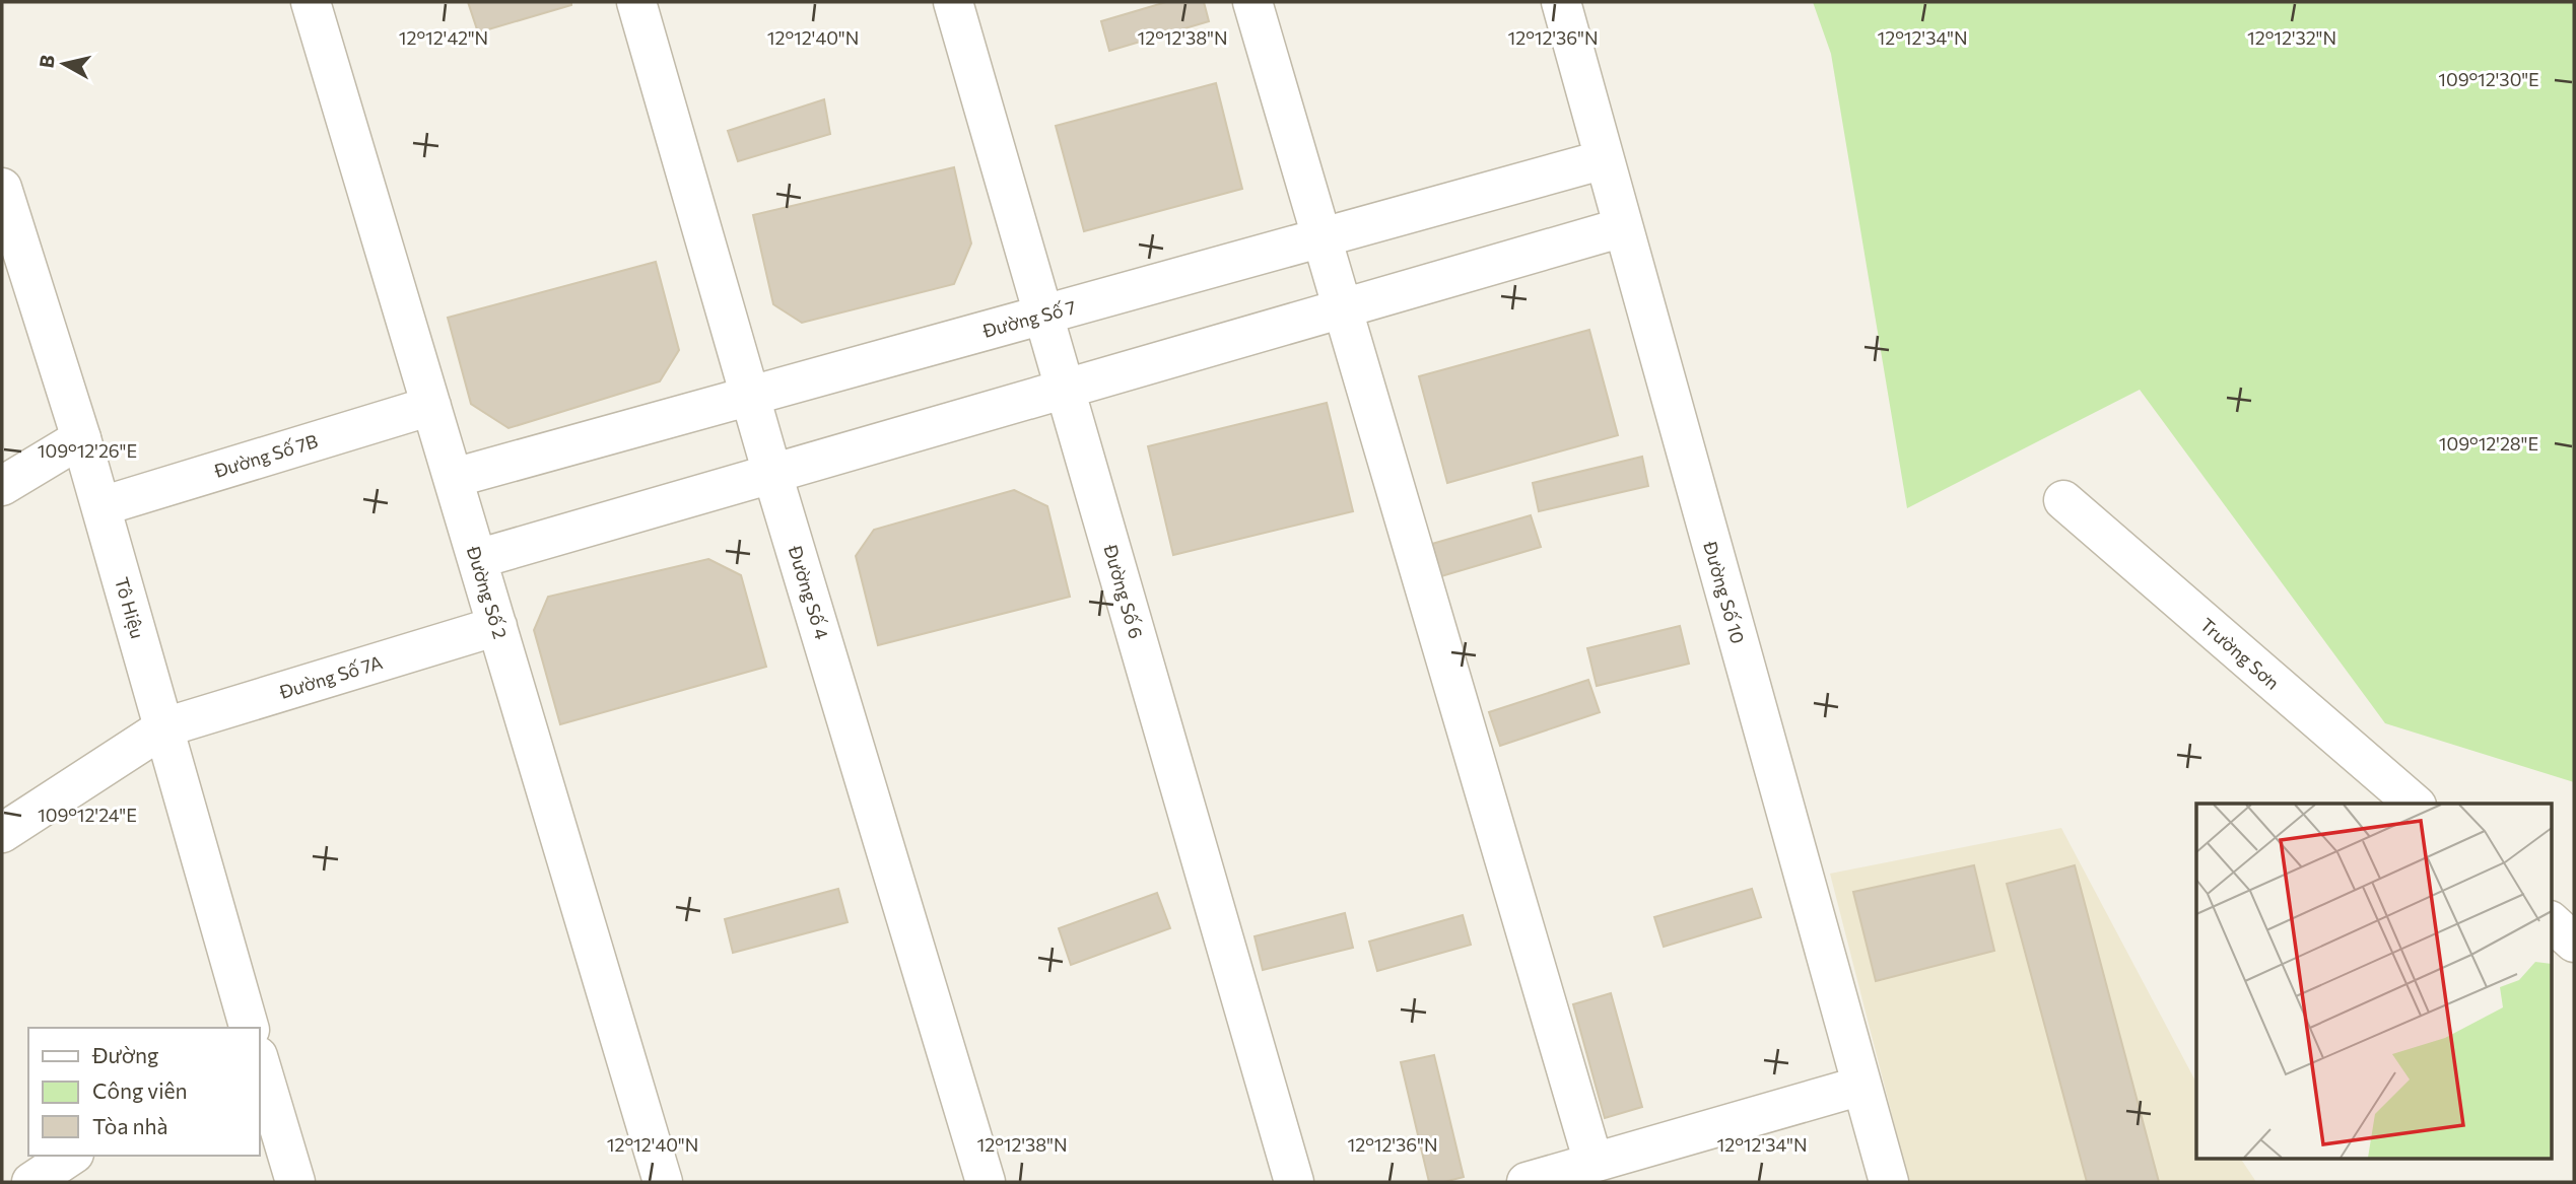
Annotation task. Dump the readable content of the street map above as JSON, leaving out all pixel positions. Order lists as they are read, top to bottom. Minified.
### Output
{"streets":{"street":["Đường Số 7","Đường Số 7B","Đường Số 6","Đường Số 2","Đường Số 4","Đường Số 10","Tô Hiệu","Trường Sơn","Đường Số 7A"]},"crossings":[["Đường Số 7","Đường Số 6"],["Đường Số 7","Đường Số 2"],["Đường Số 7","Đường Số 4"],["Đường Số 7","Đường Số 10"],["Đường Số 7B","Đường Số 2"],["Đường Số 7B","Tô Hiệu"],["Đường Số 2","Đường Số 7A"],["Tô Hiệu","Đường Số 7A"]],"legend":["Đường","Công viên","Tòa nhà"],"north":"left","coordinates":["12°12'42\"N","12°12'40\"N","12°12'38\"N","12°12'36\"N","12°12'34\"N","12°12'32\"N","109°12'30\"E","109°12'28\"E","109°12'26\"E","109°12'24\"E"]}
